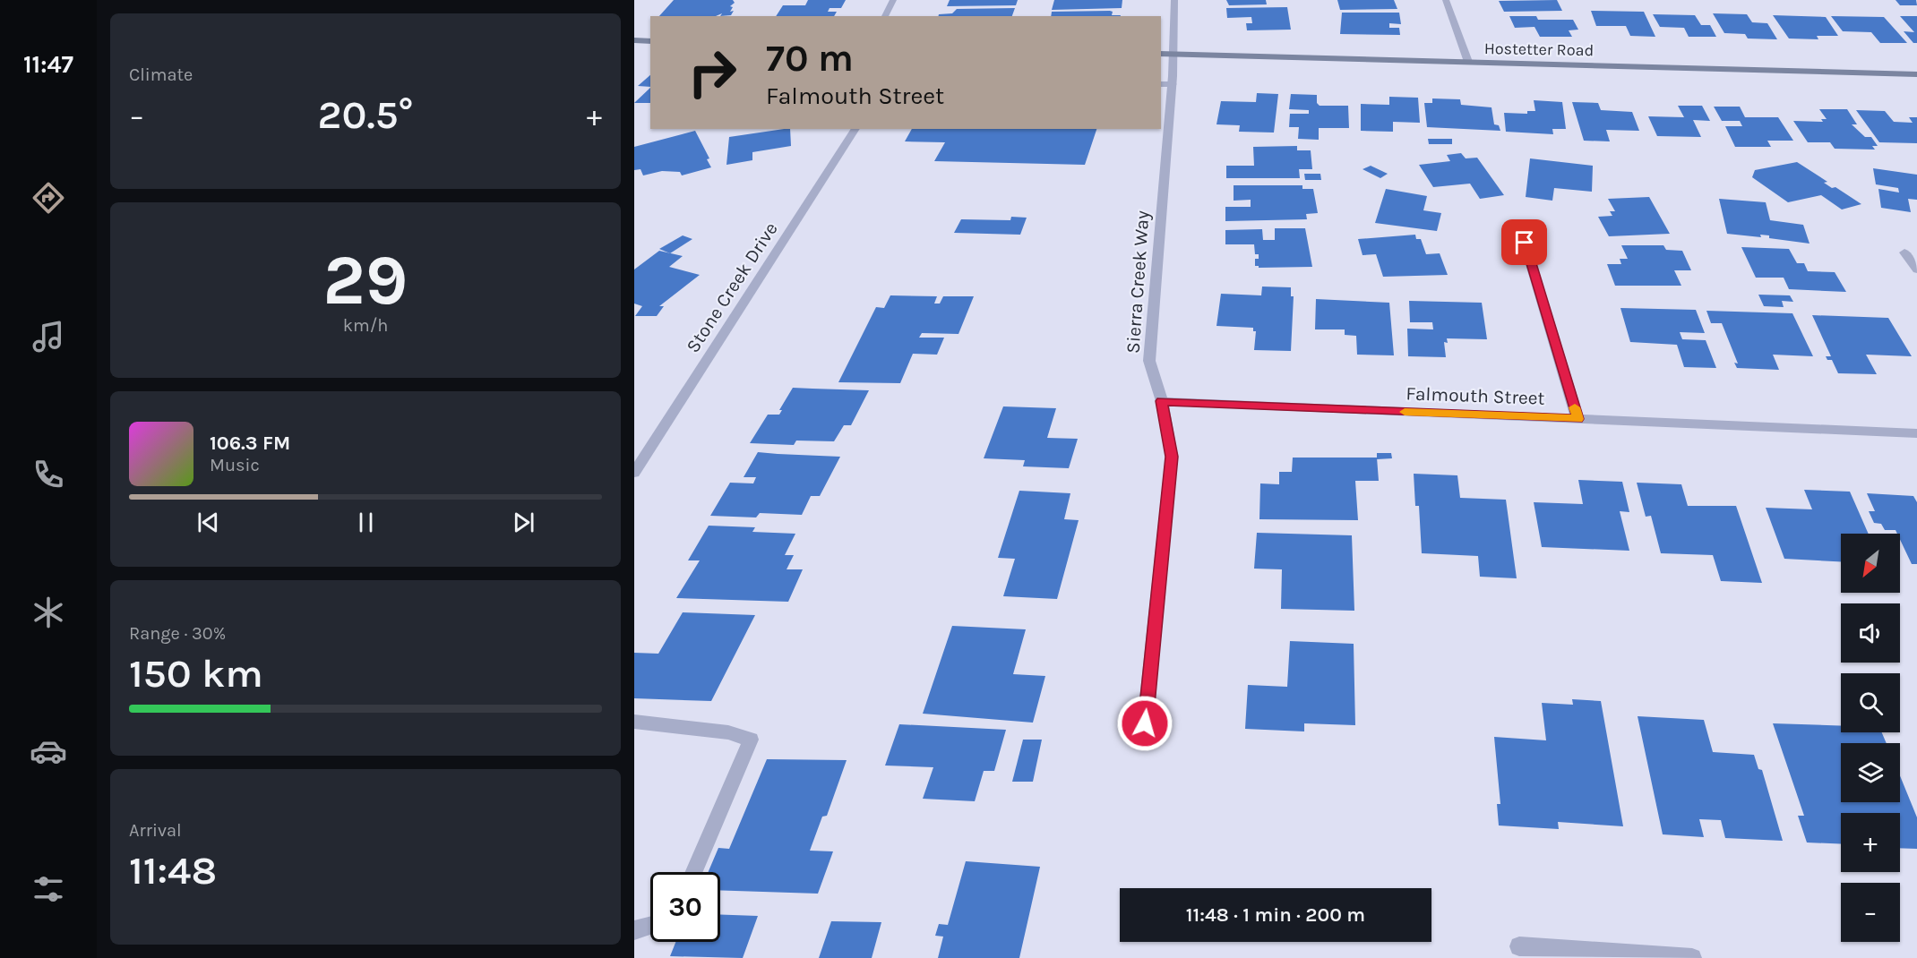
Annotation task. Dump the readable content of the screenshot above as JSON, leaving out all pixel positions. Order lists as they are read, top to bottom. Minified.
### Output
{"streets":{"main road":["Hostetter Road"],"street":["Sierra Creek Way","Stone Creek Drive","Falmouth Street"]},"crossings":[["Hostetter Road","Sierra Creek Way"],["Sierra Creek Way","Falmouth Street"]],"north":"bottom left","page":{"tabs":"11:47","tile":["Climate",["29","km/h"],["Range · 30%","150 km"],["Arrival","11:48"]],"turn":["70 m","Falmouth Street"],"heat":["−","20.5°","+"],"song":["106.3 FM","Music"],"map_buttons":["+","−"],"limit":"30","trip":"11:48 · 1 min · 200 m"}}
